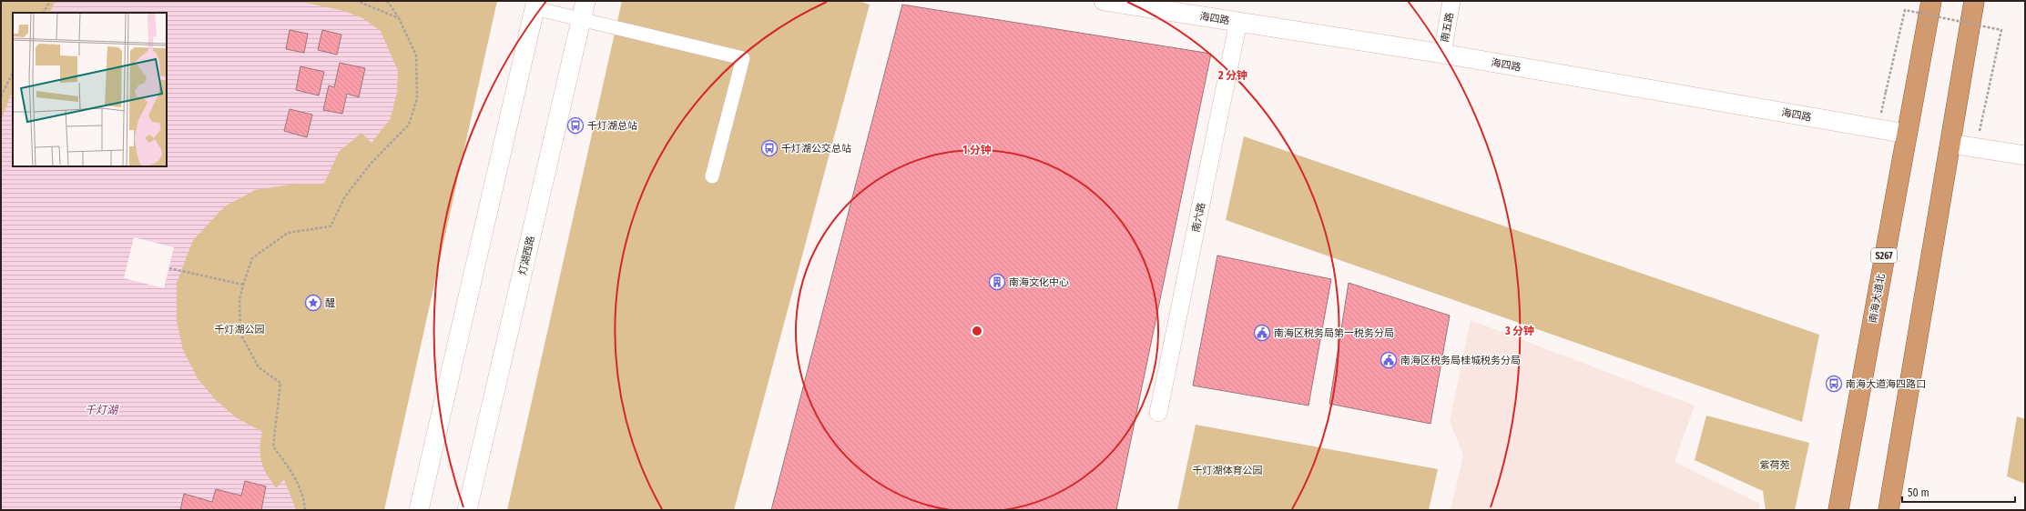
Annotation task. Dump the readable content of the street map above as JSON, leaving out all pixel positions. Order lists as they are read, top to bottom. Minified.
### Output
{"streets":{"highway":["S267","南海大道北"],"main road":["海四路","灯湖西路"],"street":["南五路","南六路"]},"crossings":[["海四路","南五路"],["海四路","南六路"],["海四路","南海大道北"]],"water":["千灯湖"],"parks":["千灯湖公园","紫荷苑","千灯湖体育公园"],"places":{"bus stop":["千灯湖总站","千灯湖公交总站","南海大道海四路口"],"building":["南海文化中心"],"place":["醒"],"public building":["南海区税务局第一税务分局","南海区税务局桂城税务分局"]},"scale_bar":"50 m","rings":["2 分钟","1 分钟","3 分钟"]}
